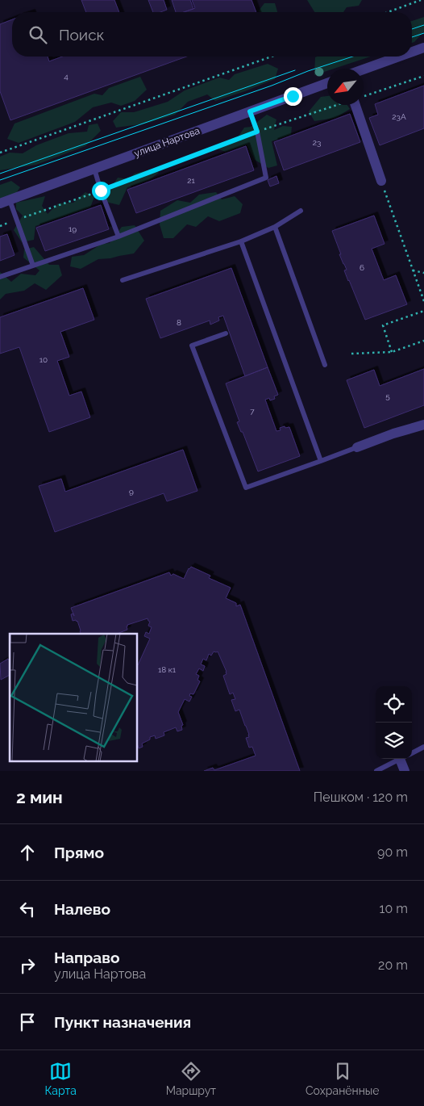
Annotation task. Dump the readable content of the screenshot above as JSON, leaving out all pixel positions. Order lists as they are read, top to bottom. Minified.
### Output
{"streets":{"street":["улица Нартова"]},"house_numbers":["4","23А","23","21","19","6","8","10","5","7","9","18 к1"],"north":"bottom left","page":{"search":"Поиск","heading":["2 мин","Пешком · 120 m"],"list":[["Прямо","90 m"],["Налево","10 m"],["Направо","улица Нартова","20 m"],"Пункт назначения"],"nav":["Карта","Маршрут","Сохранённые"]}}
